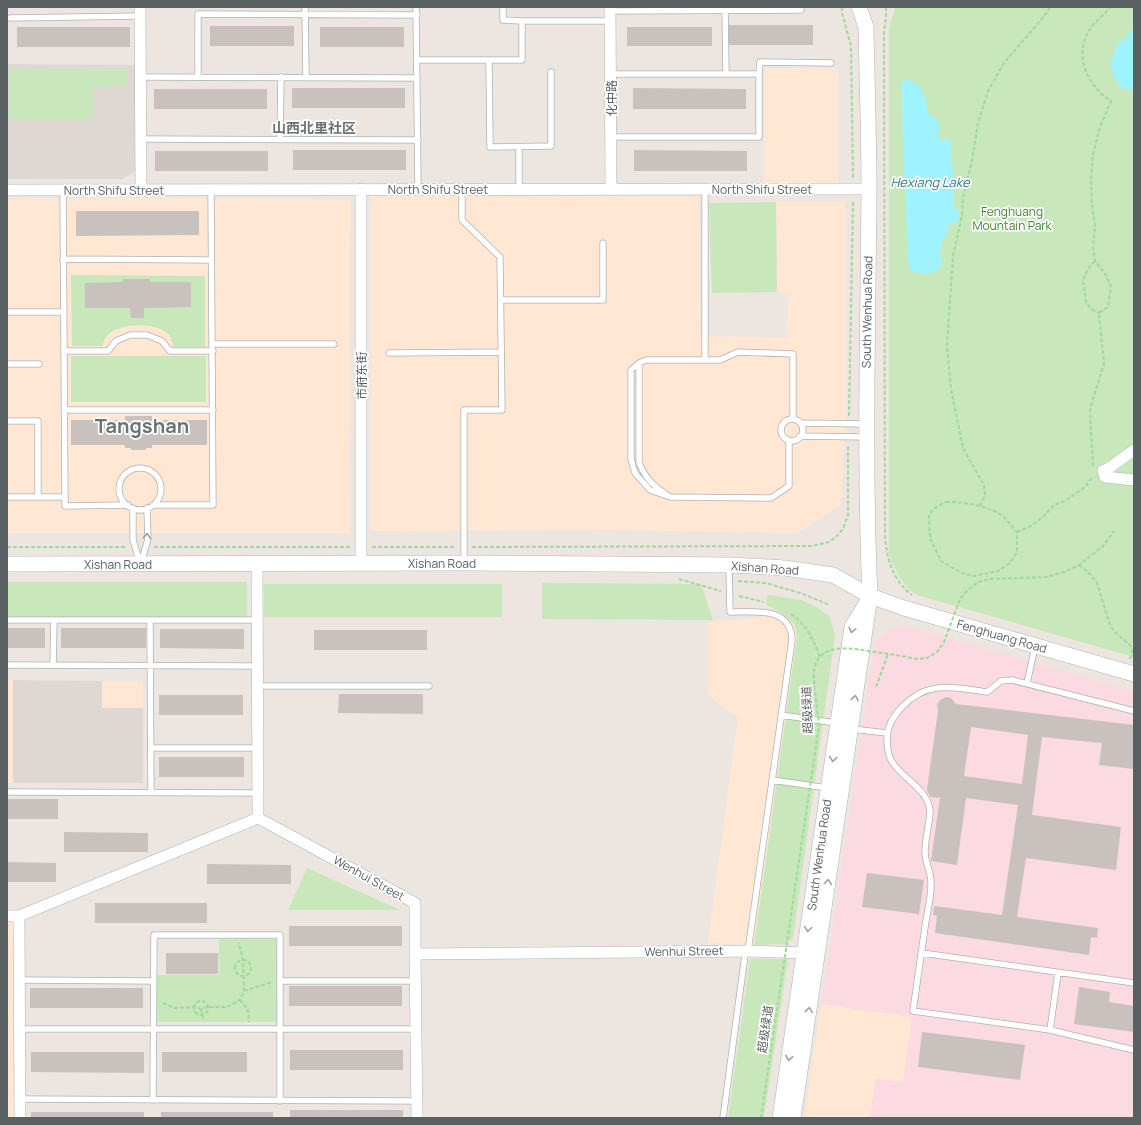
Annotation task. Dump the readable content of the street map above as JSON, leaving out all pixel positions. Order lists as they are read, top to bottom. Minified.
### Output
{"streets":{"street":["化中路","North Shifu Street","South Wenhua Road","市府东街","Xishan Road","Fenghuang Road","Wenhui Street"],"path":["超级绿道"]},"crossings":[["化中路","North Shifu Street"],["North Shifu Street","South Wenhua Road"],["North Shifu Street","市府东街"],["South Wenhua Road","Xishan Road"],["South Wenhua Road","Fenghuang Road"],["South Wenhua Road","Wenhui Street"],["市府东街","Xishan Road"],["Xishan Road","Fenghuang Road"]],"districts":["山西北里社区","Tangshan"],"water":["Hexiang Lake"],"parks":["Fenghuang Mountain Park"]}
